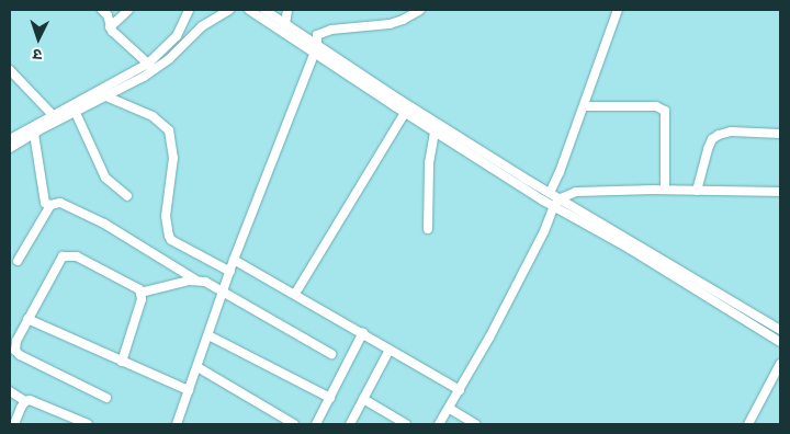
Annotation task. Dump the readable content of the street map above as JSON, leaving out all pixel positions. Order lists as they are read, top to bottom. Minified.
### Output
{"north":"bottom"}
